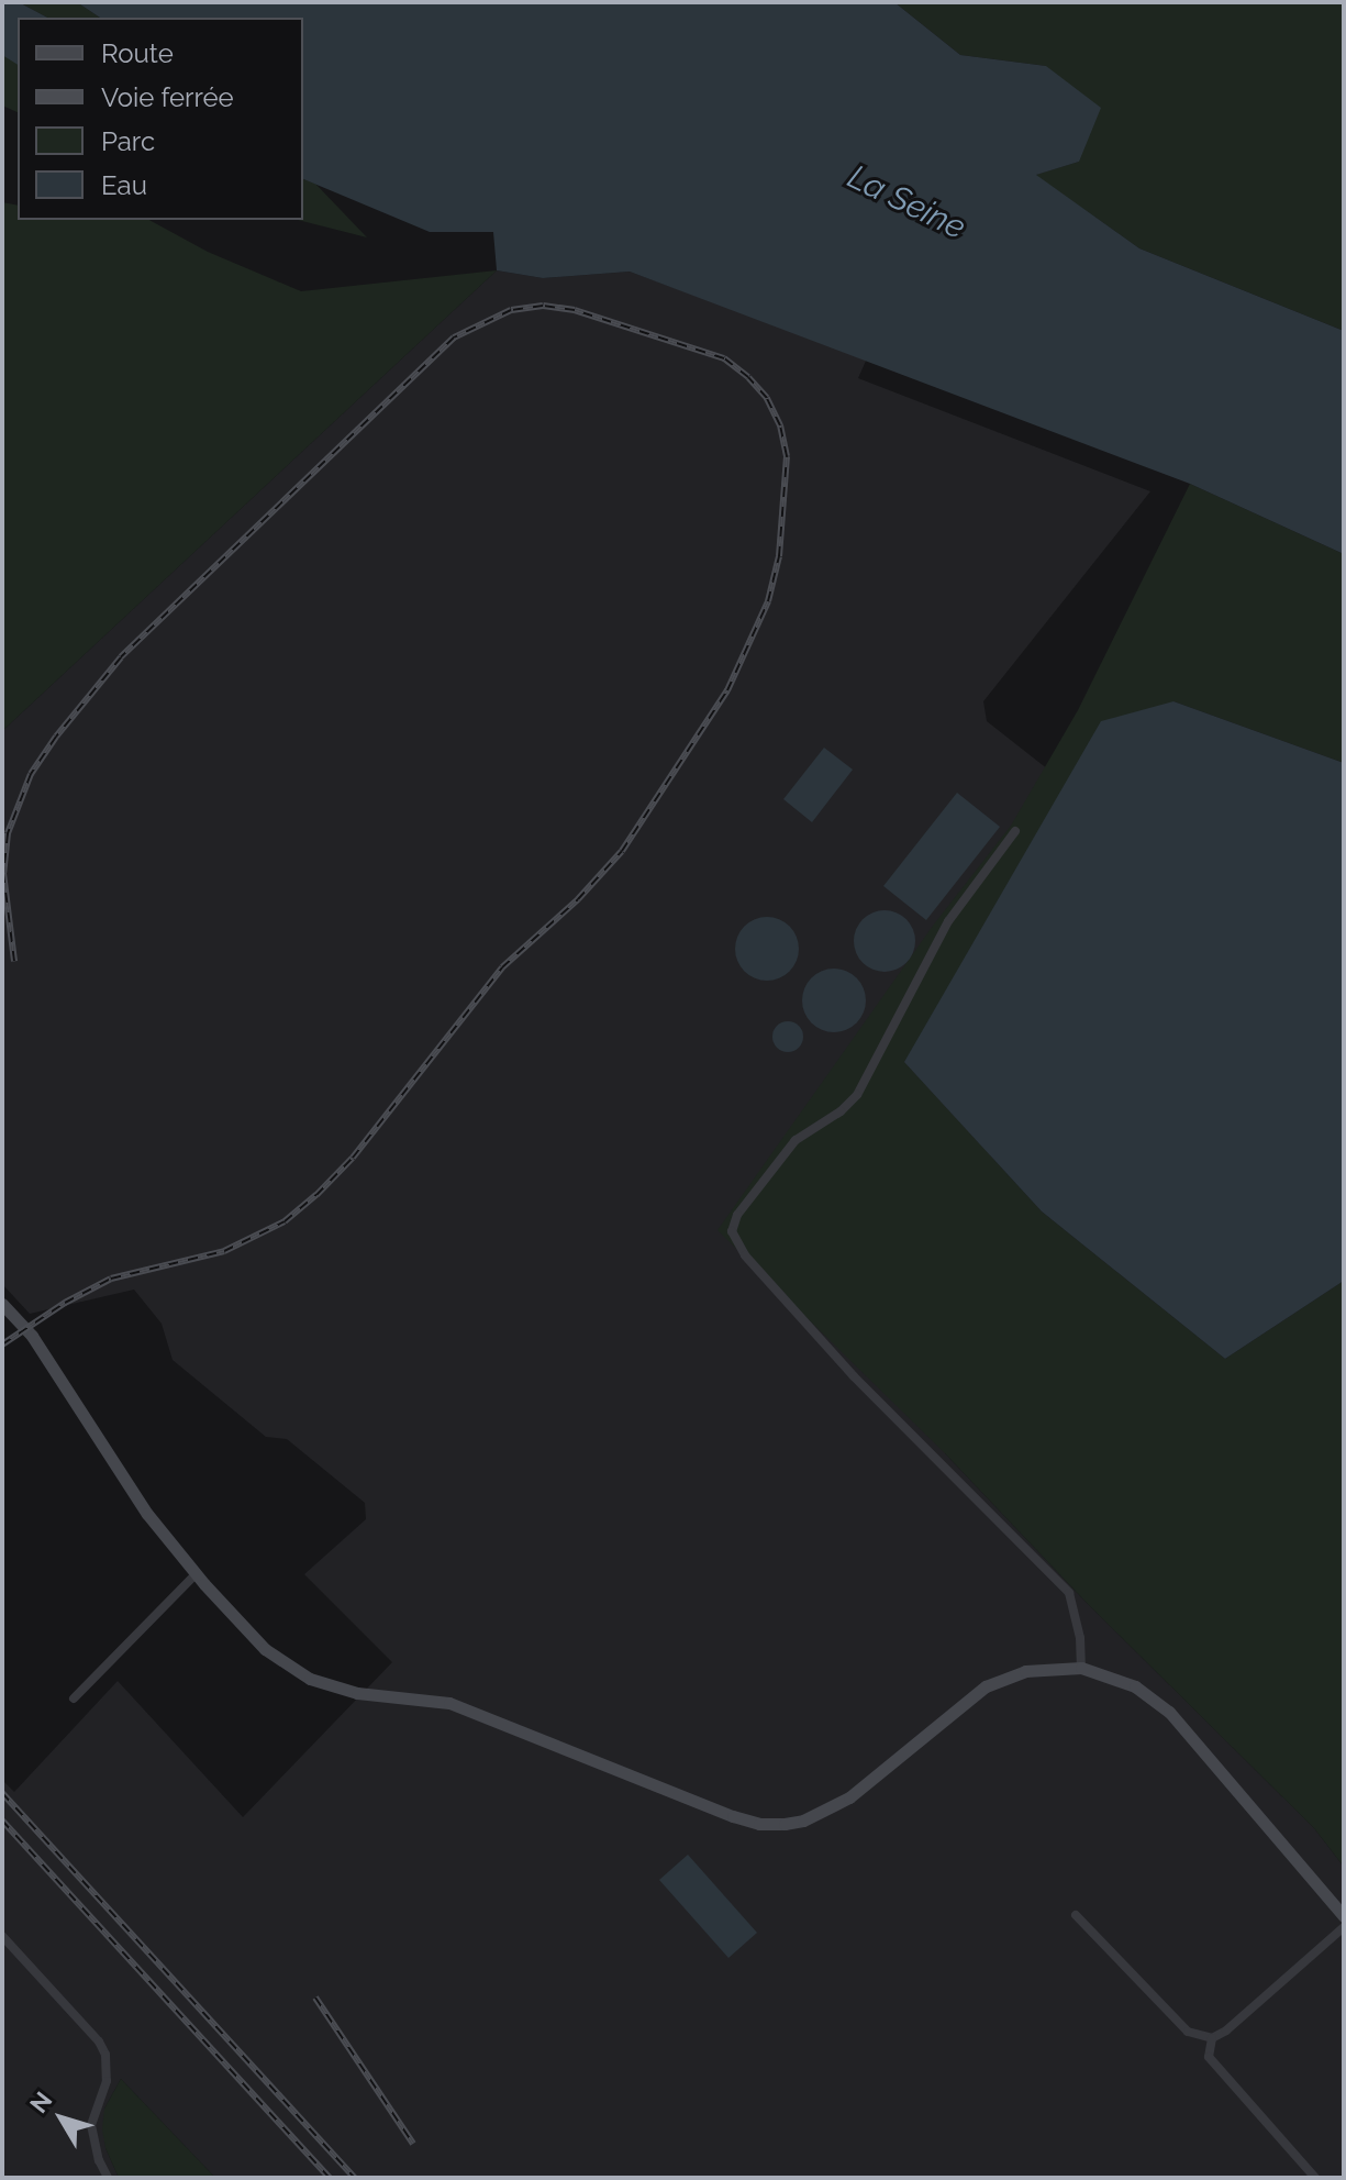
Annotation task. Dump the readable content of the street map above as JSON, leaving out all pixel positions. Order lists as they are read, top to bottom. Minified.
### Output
{"water":["La Seine"],"legend":["Route","Voie ferrée","Parc","Eau"],"north":"top left"}
